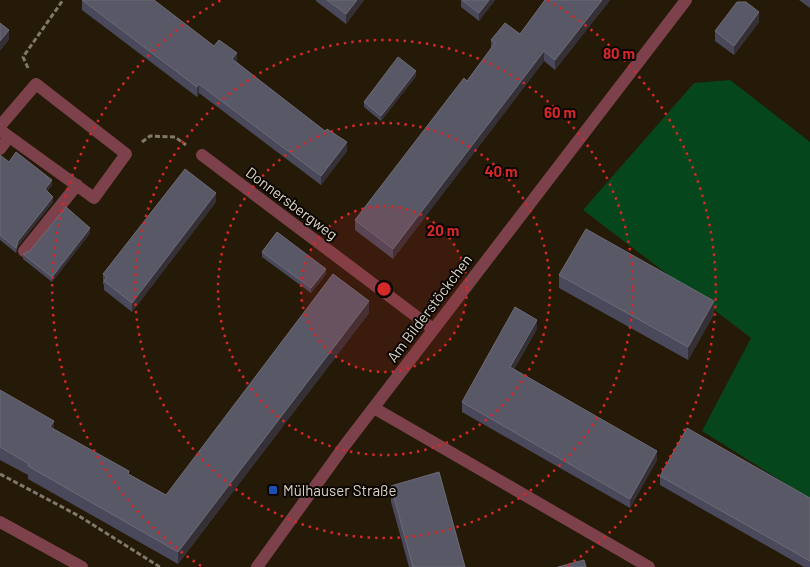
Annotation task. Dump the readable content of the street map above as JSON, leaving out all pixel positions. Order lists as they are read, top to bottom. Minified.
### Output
{"streets":{"street":["Donnersbergweg","Am Bilderstöckchen"]},"crossings":[["Donnersbergweg","Am Bilderstöckchen"]],"places":{"transit":["Mülhauser Straße"]},"rings":["80 m","60 m","40 m","20 m"]}
